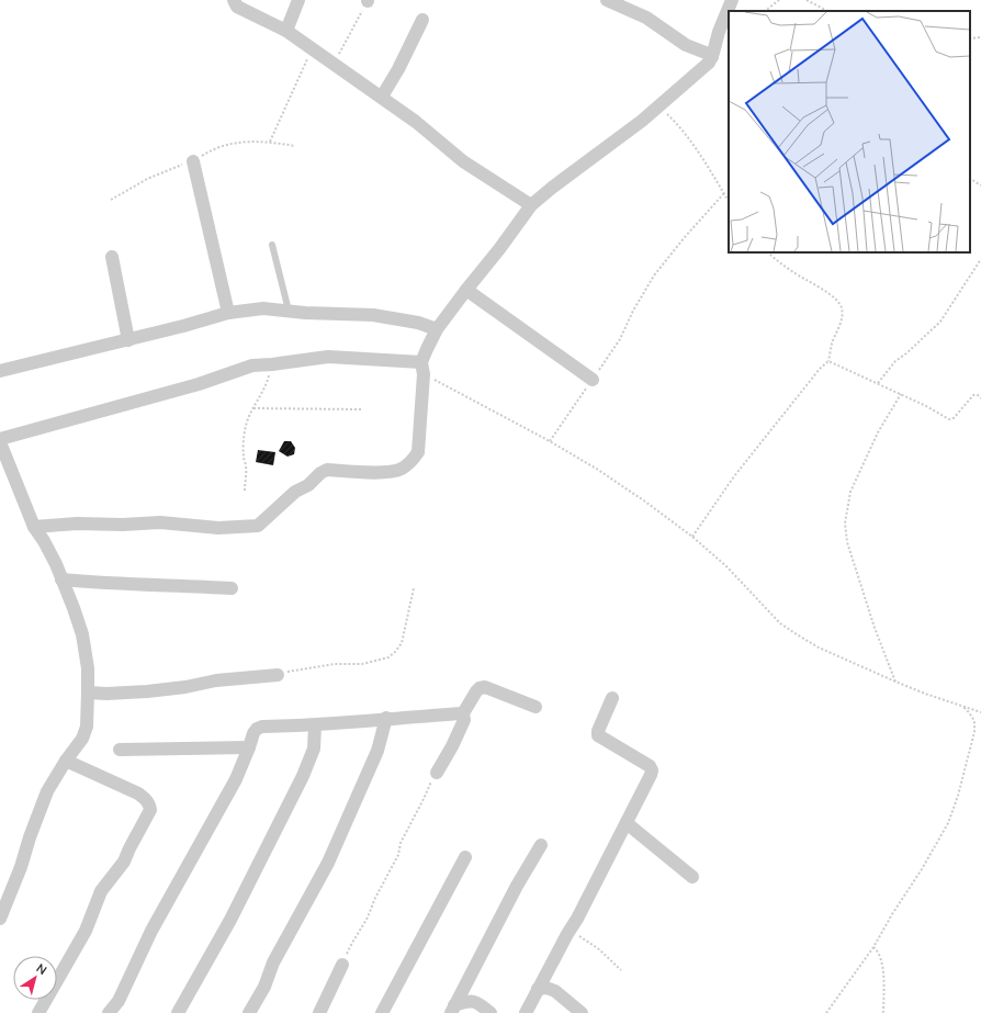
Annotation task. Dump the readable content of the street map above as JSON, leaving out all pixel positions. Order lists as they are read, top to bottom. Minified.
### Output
{"north":"top right"}
